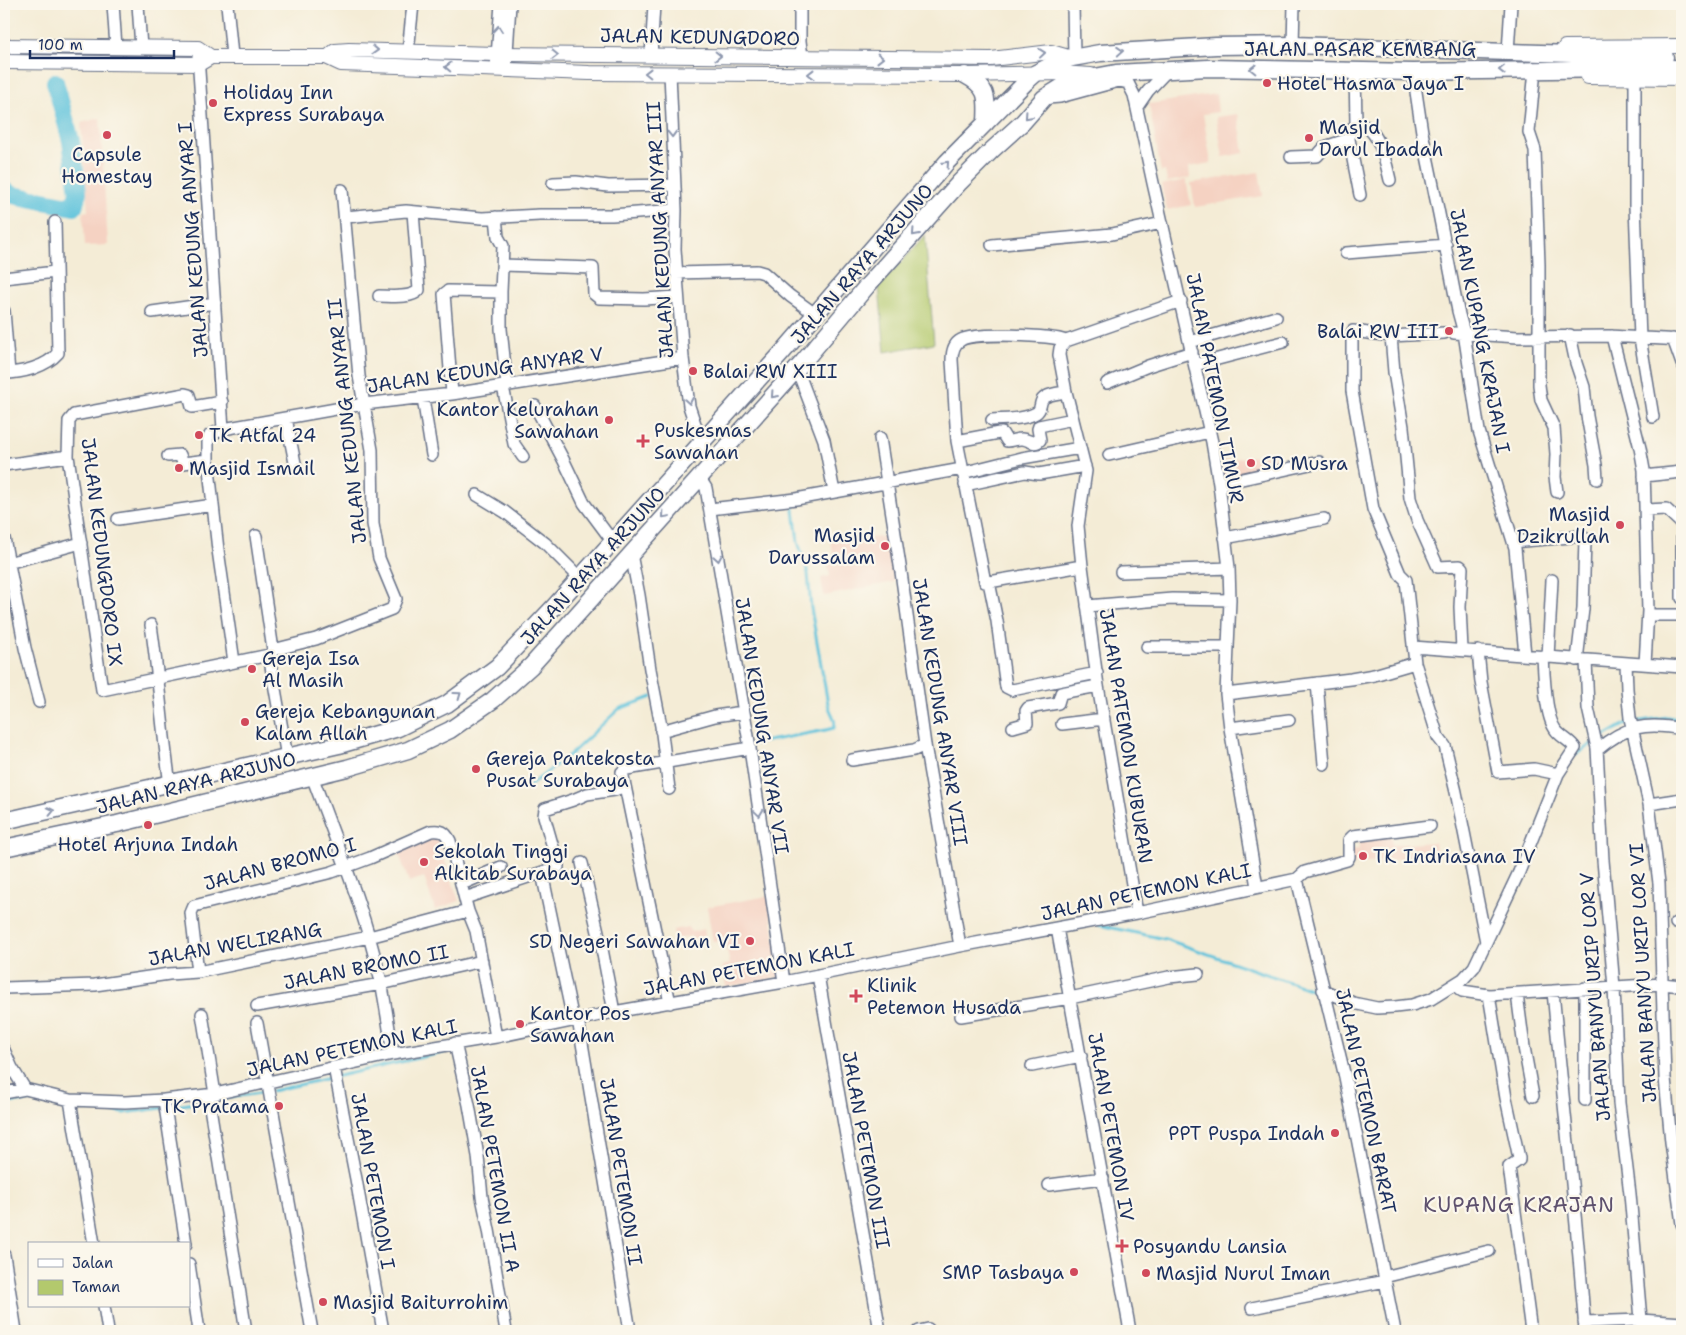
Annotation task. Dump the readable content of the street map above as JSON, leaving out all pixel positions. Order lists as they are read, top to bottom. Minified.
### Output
{"streets":{"highway":["JALAN PASAR KEMBANG","JALAN RAYA ARJUNO"],"main road":["JALAN KEDUNGDORO"],"street":["JALAN KEDUNG ANYAR III","JALAN KEDUNG ANYAR I","JALAN KUPANG KRAJAN I","JALAN KEDUNG ANYAR V","JALAN PATEMON TIMUR","JALAN KEDUNG ANYAR II","JALAN KEDUNGDORO IX","JALAN KEDUNG ANYAR VIII","JALAN KEDUNG ANYAR VII","JALAN PATEMON KUBURAN","JALAN BROMO I","JALAN PETEMON KALI","JALAN WELIRANG","JALAN BROMO II","JALAN BANYU URIP LOR VI","JALAN BANYU URIP LOR V","JALAN PETEMON BARAT","JALAN PETEMON IV","JALAN PETEMON III","JALAN PETEMON II A","JALAN PETEMON II","JALAN PETEMON I"]},"crossings":[["JALAN KEDUNGDORO","JALAN PASAR KEMBANG"],["JALAN KEDUNGDORO","JALAN KEDUNG ANYAR III"],["JALAN KEDUNGDORO","JALAN KEDUNG ANYAR I"],["JALAN KEDUNGDORO","JALAN RAYA ARJUNO"],["JALAN PASAR KEMBANG","JALAN RAYA ARJUNO"],["JALAN PASAR KEMBANG","JALAN KUPANG KRAJAN I"],["JALAN KEDUNG ANYAR III","JALAN RAYA ARJUNO"],["JALAN KEDUNG ANYAR III","JALAN KEDUNG ANYAR V"],["JALAN KEDUNG ANYAR I","JALAN KEDUNG ANYAR V"],["JALAN KEDUNG ANYAR I","JALAN KEDUNGDORO IX"],["JALAN RAYA ARJUNO","JALAN PATEMON TIMUR"],["JALAN RAYA ARJUNO","JALAN KEDUNG ANYAR VII"],["JALAN KUPANG KRAJAN I","JALAN BANYU URIP LOR V"],["JALAN KEDUNG ANYAR V","JALAN KEDUNG ANYAR II"],["JALAN PATEMON TIMUR","JALAN PETEMON KALI"],["JALAN KEDUNG ANYAR II","JALAN KEDUNGDORO IX"],["JALAN KEDUNG ANYAR VIII","JALAN PETEMON KALI"],["JALAN KEDUNG ANYAR VII","JALAN PETEMON KALI"],["JALAN PATEMON KUBURAN","JALAN PETEMON KALI"],["JALAN BROMO I","JALAN PETEMON KALI"],["JALAN BROMO I","JALAN WELIRANG"],["JALAN BROMO I","JALAN BROMO II"],["JALAN PETEMON KALI","JALAN PETEMON BARAT"],["JALAN PETEMON KALI","JALAN PETEMON IV"],["JALAN PETEMON KALI","JALAN PETEMON III"],["JALAN PETEMON KALI","JALAN PETEMON II A"],["JALAN PETEMON KALI","JALAN PETEMON II"],["JALAN PETEMON KALI","JALAN PETEMON I"]],"one_way":["JALAN KEDUNG ANYAR III"],"districts":["KUPANG KRAJAN"],"places":{"other":["Hotel Hasma Jaya I","Holiday Inn Express Surabaya","Capsule Homestay","Masjid Darul Ibadah","Balai RW III","Balai RW XIII","Kantor Kelurahan Sawahan","TK Atfal 24","SD Musra","Masjid Ismail","Masjid Dzikrullah","Masjid Darussalam","Gereja Isa Al Masih","Gereja Kebangunan Kalam Allah","Gereja Pantekosta Pusat Surabaya","Hotel Arjuna Indah","TK Indriasana IV","Sekolah Tinggi Alkitab Surabaya","SD Negeri Sawahan VI","Kantor Pos Sawahan","TK Pratama","PPT Puspa Indah","SMP Tasbaya","Masjid Nurul Iman","Masjid Baiturrohim"],"health":["Puskesmas Sawahan","Klinik Petemon Husada","Posyandu Lansia"]},"legend":["Jalan","Taman"],"scale_bar":"100 m"}
